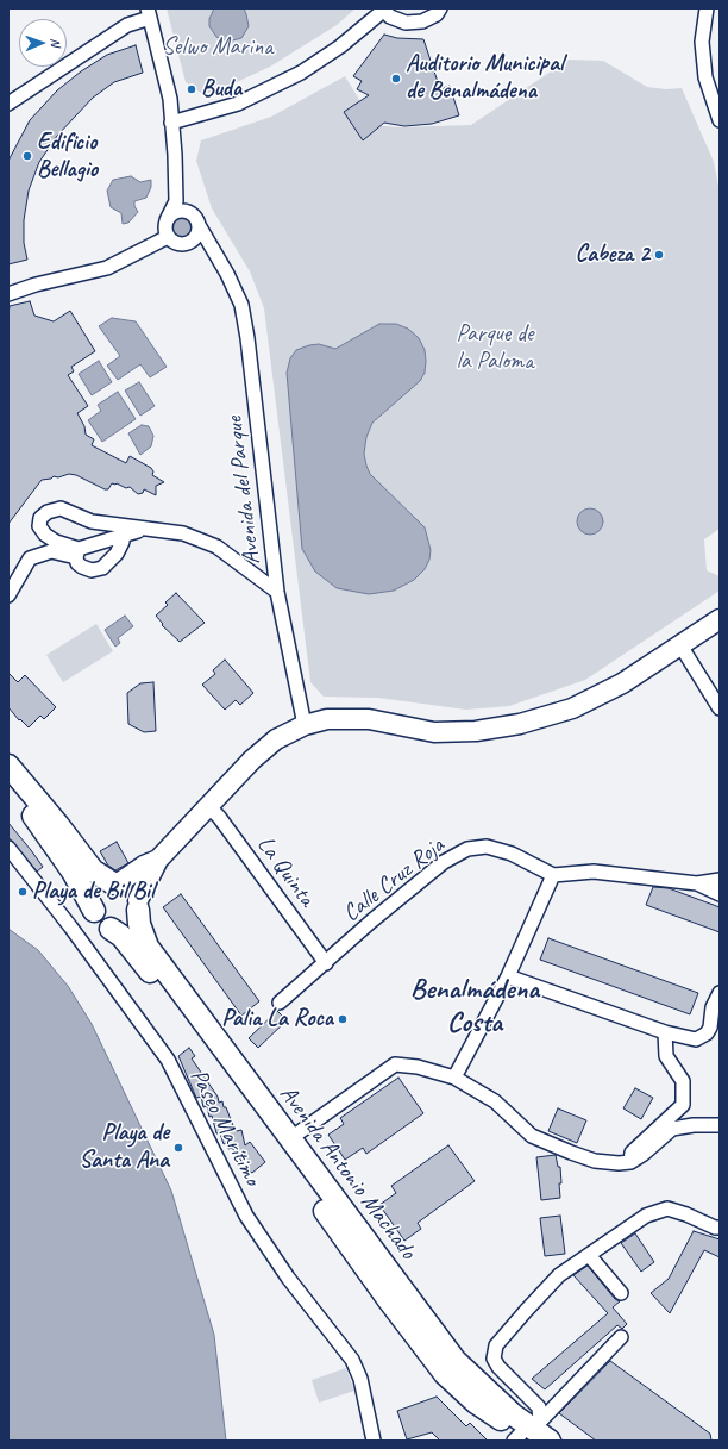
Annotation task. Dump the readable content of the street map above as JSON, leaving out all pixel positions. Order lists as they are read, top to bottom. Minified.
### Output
{"streets":{"main road":["Avenida Antonio Machado"],"street":["Avenida del Parque","La Quinta","Calle Cruz Roja","Paseo Marítimo"]},"crossings":[["La Quinta","Calle Cruz Roja"]],"districts":["Benalmádena Costa"],"parks":["Selwo Marina","Parque de la Paloma"],"places":["Auditorio Municipal de Benalmádena","Buda","Edificio Bellagio","Cabeza 2","Playa de Bil Bil","Palia La Roca","Playa de Santa Ana"],"north":"right"}
